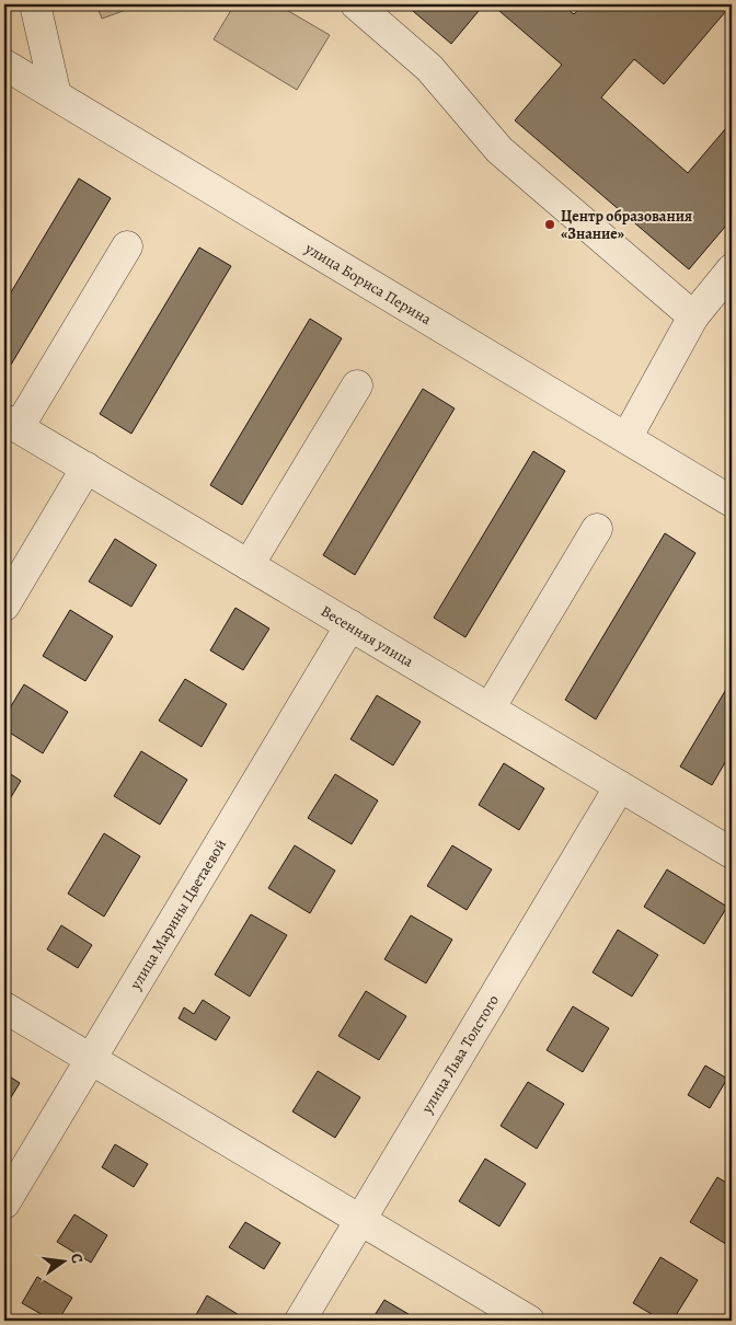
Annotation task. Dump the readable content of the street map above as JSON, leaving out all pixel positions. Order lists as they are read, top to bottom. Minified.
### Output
{"streets":{"street":["улица Бориса Перина","Весенняя улица","улица Марины Цветаевой","улица Льва Толстого"]},"crossings":[["Весенняя улица","улица Марины Цветаевой"],["Весенняя улица","улица Льва Толстого"]],"places":["Центр образования «Знание»"],"north":"right"}
